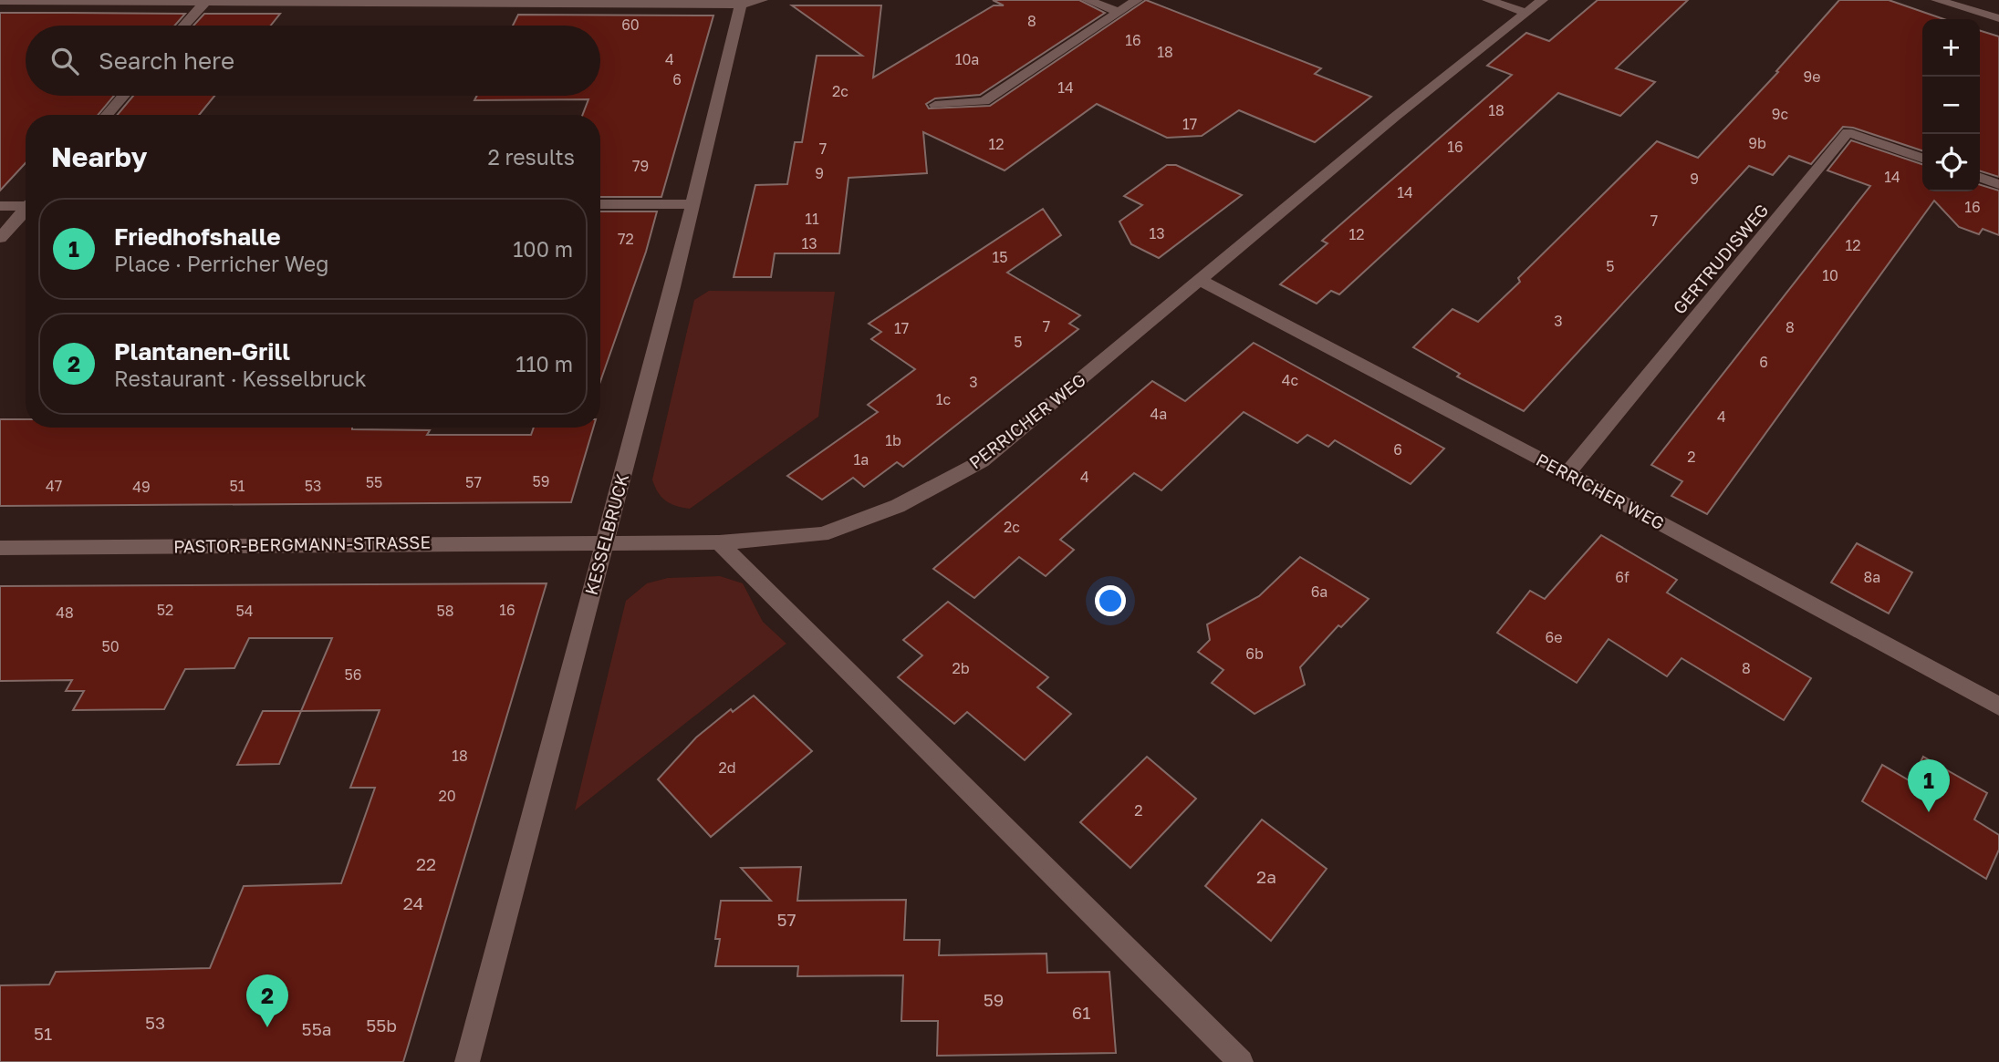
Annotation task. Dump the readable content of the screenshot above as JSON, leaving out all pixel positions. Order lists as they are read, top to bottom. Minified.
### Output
{"streets":{"street":["GERTRUDISWEG","PERRICHER WEG","KESSELBRUCK","PASTOR-BERGMANN-STRASSE"]},"crossings":[["GERTRUDISWEG","PERRICHER WEG"],["PERRICHER WEG","KESSELBRUCK"],["PERRICHER WEG","PASTOR-BERGMANN-STRASSE"],["KESSELBRUCK","PASTOR-BERGMANN-STRASSE"]],"house_numbers":["8","60","16","18","4","10a","9e","6","14","2c","18","9c","17","9b","12","16","7","79","9","14","9","14","16","11","7","13","12","72","13","12","15","5","10","3","7","8","17","5","6","4c","3","1c","4a","4","1b","6","2","1a","4","59","55","57","47","51","53","49","2c","6f","8a","6a","52","16","54","58","48","6e","50","6b","2b","8","56","18","2d","20","2","22","2a","24","57","59","61","53","55b","55a","51"],"page":{"map_buttons":["+","−"],"search":"Search here","heading":["Nearby","2 results"],"list":[{"mark":"1","name":"Friedhofshalle","note":"Place · Perricher Weg","value":"100 m"},{"mark":"2","name":"Plantanen-Grill","note":"Restaurant · Kesselbruck","value":"110 m"}],"pins":["1","2"]}}
